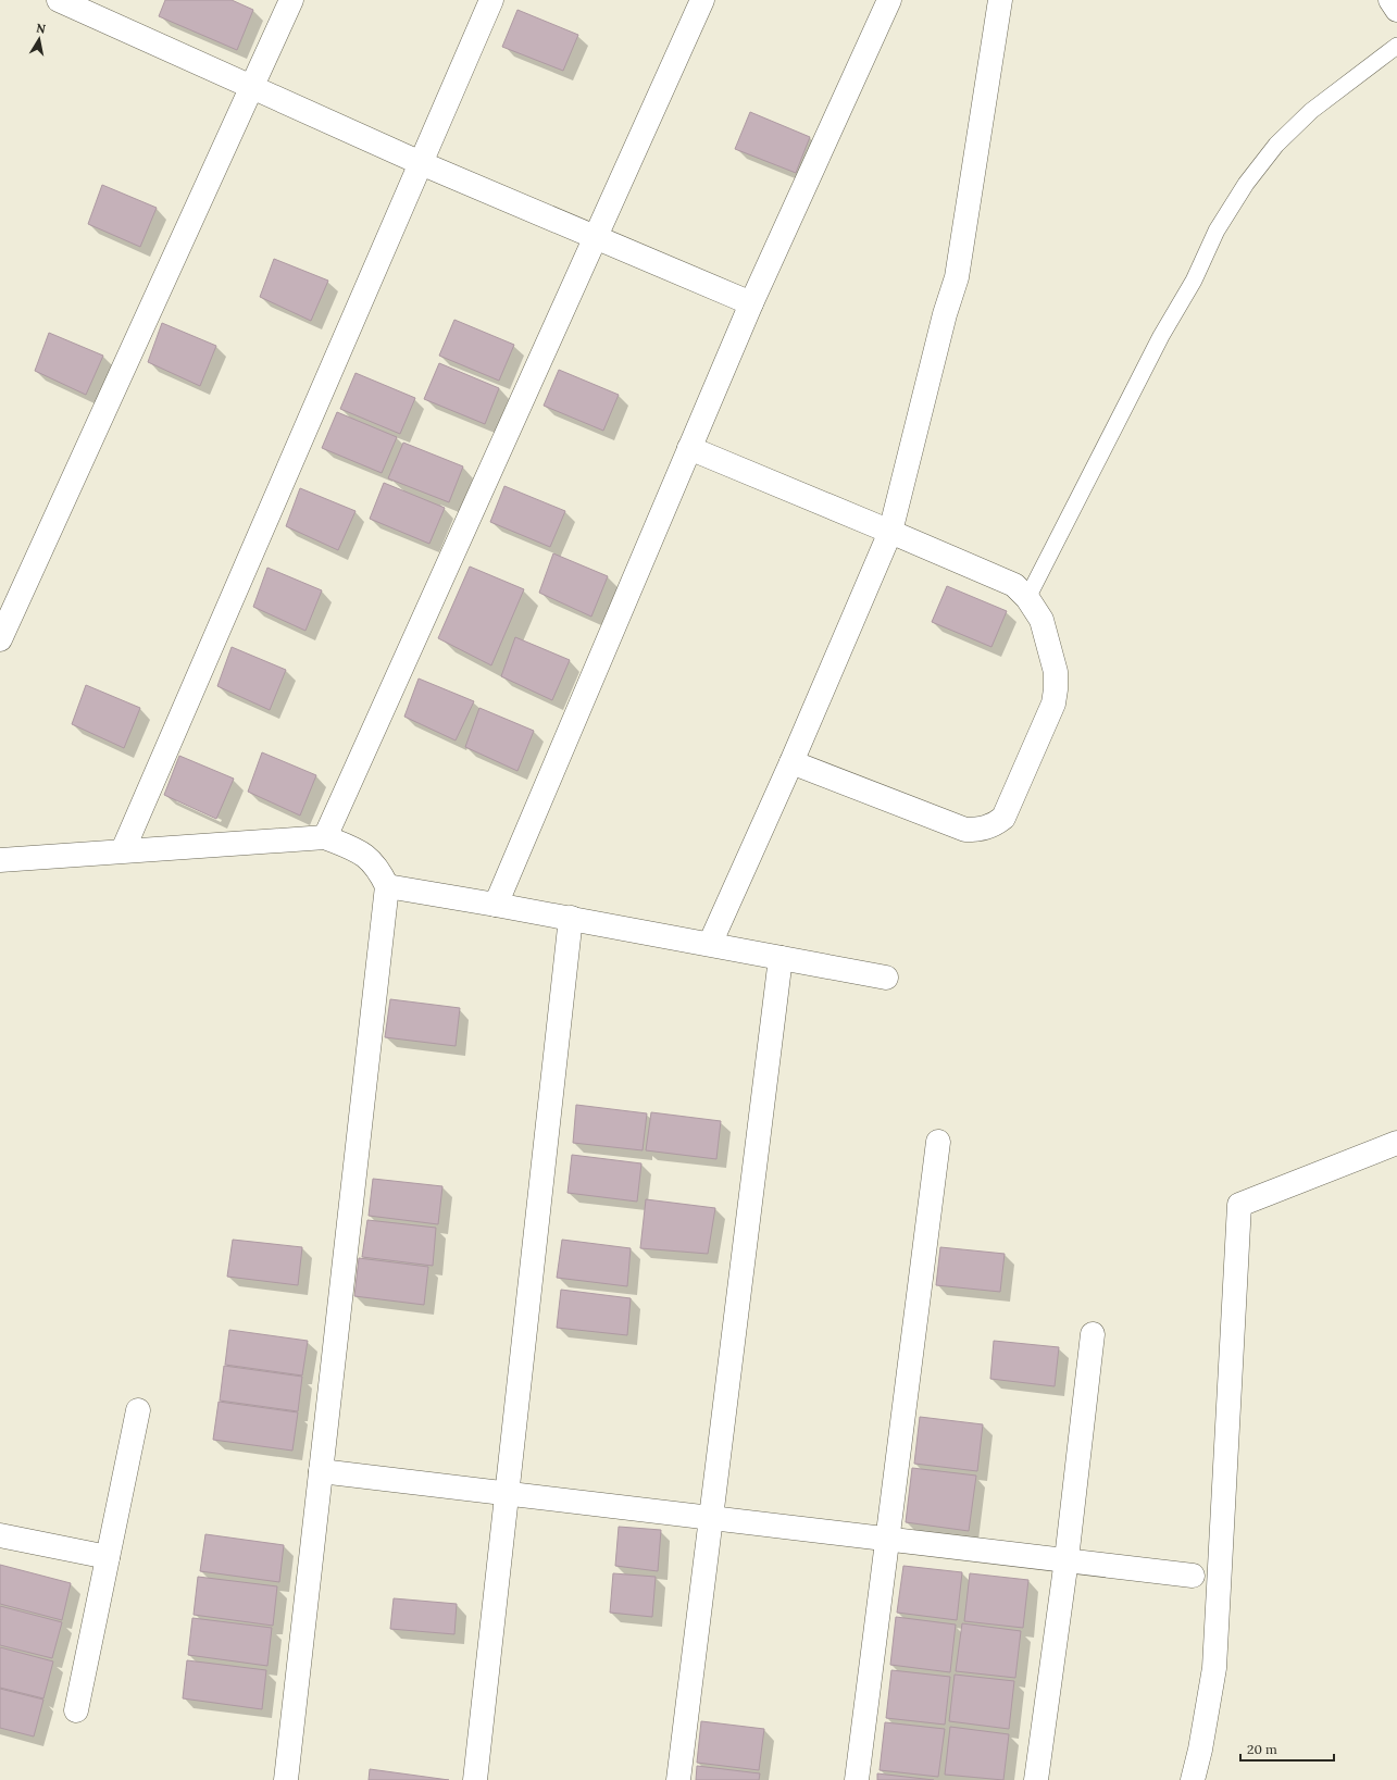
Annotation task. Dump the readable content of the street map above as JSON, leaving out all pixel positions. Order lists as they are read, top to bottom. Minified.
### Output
{"scale_bar":"20 m","north":"top"}
